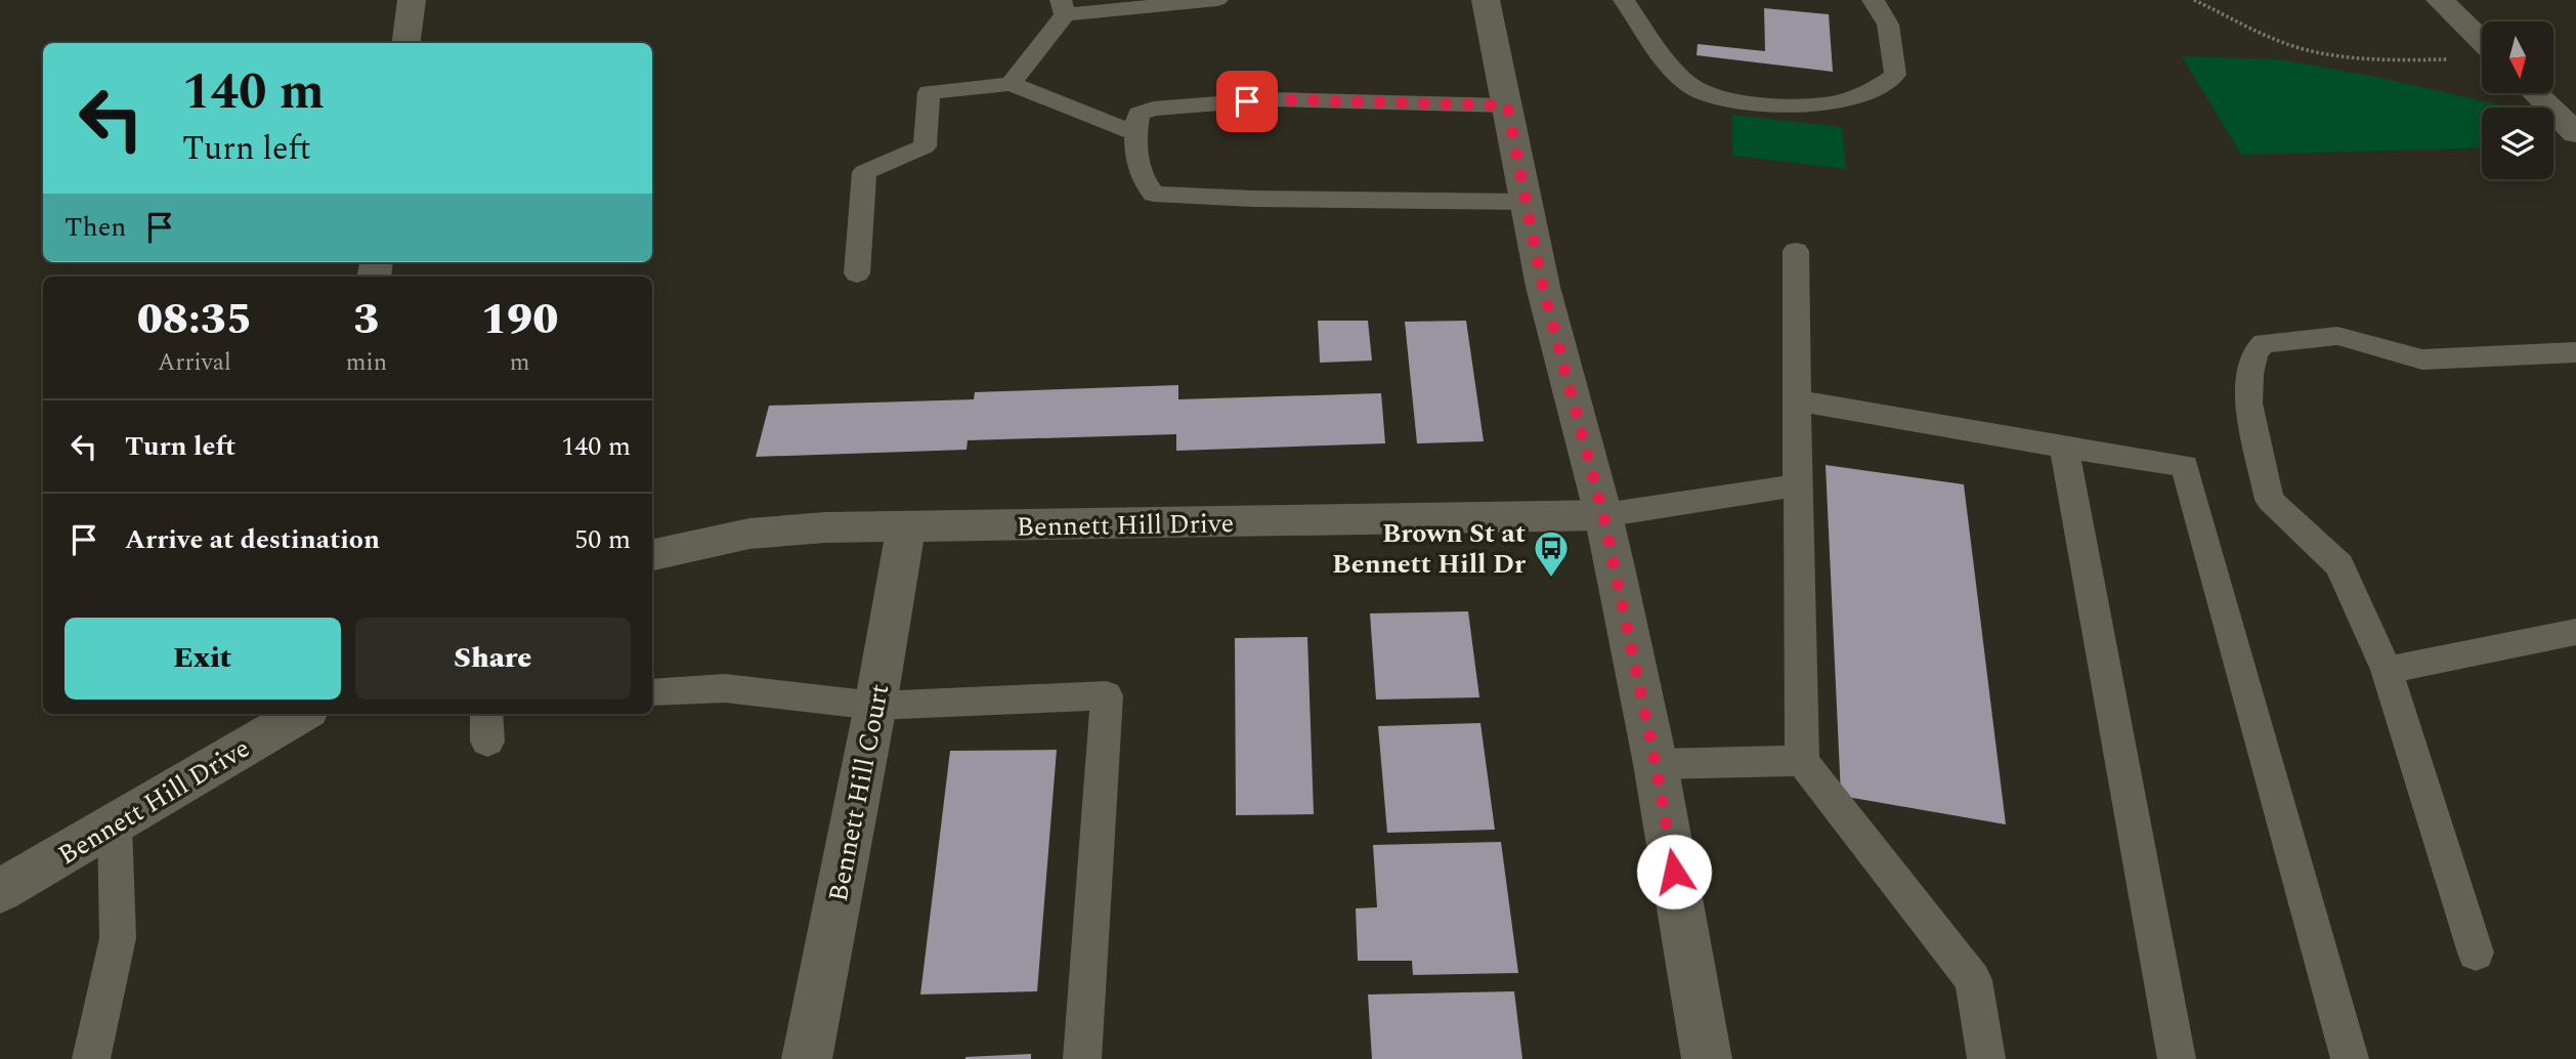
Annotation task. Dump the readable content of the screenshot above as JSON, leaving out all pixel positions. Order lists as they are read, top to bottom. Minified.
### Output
{"streets":{"street":["Bennett Hill Drive","Bennett Hill Court"]},"crossings":[["Bennett Hill Drive","Bennett Hill Court"]],"places":{"bus stop":["Brown St at Bennett Hill Dr"]},"north":"bottom","page":{"turn":["140 m","Turn left"],"then":"Then","eta":["08:35","Arrival","3","min","190","m"],"list":[{"name":"Turn left","value":"140 m"},{"name":"Arrive at destination","value":"50 m"}],"buttons":["Exit","Share"]}}
